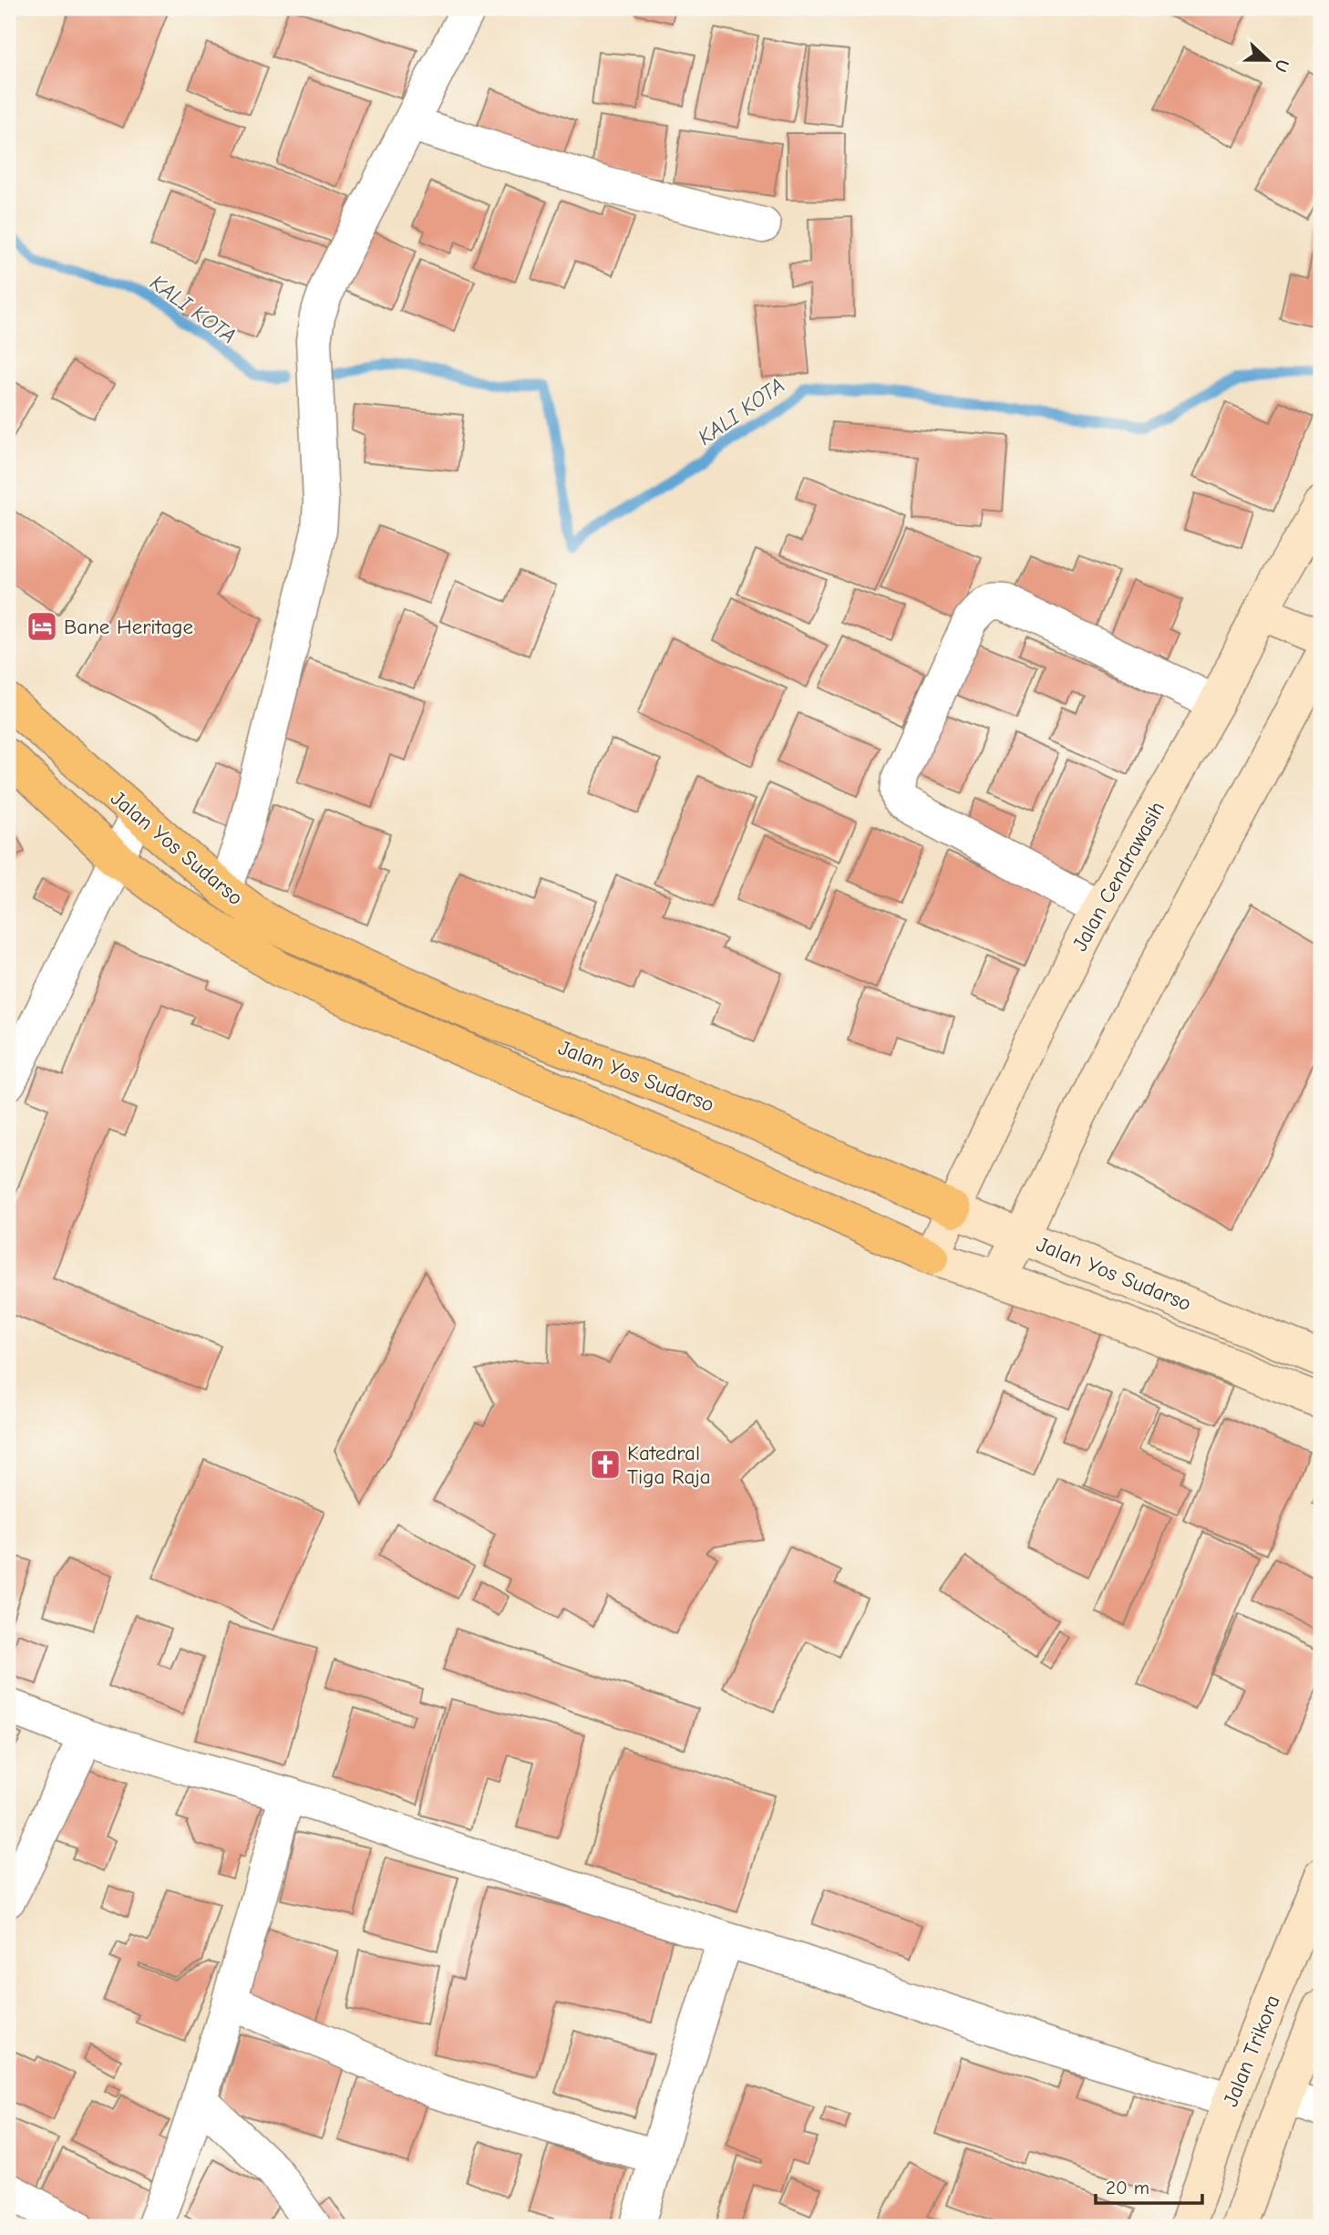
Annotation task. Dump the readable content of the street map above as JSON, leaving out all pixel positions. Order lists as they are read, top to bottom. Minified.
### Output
{"streets":{"highway":["Jalan Yos Sudarso"],"main road":["Jalan Cendrawasih","Jalan Trikora"]},"crossings":[["Jalan Yos Sudarso","Jalan Cendrawasih"]],"water":["KALI KOTA"],"places":{"hotel":["Bane Heritage"],"church":["Katedral Tiga Raja"]},"scale_bar":"20 m","north":"right"}
